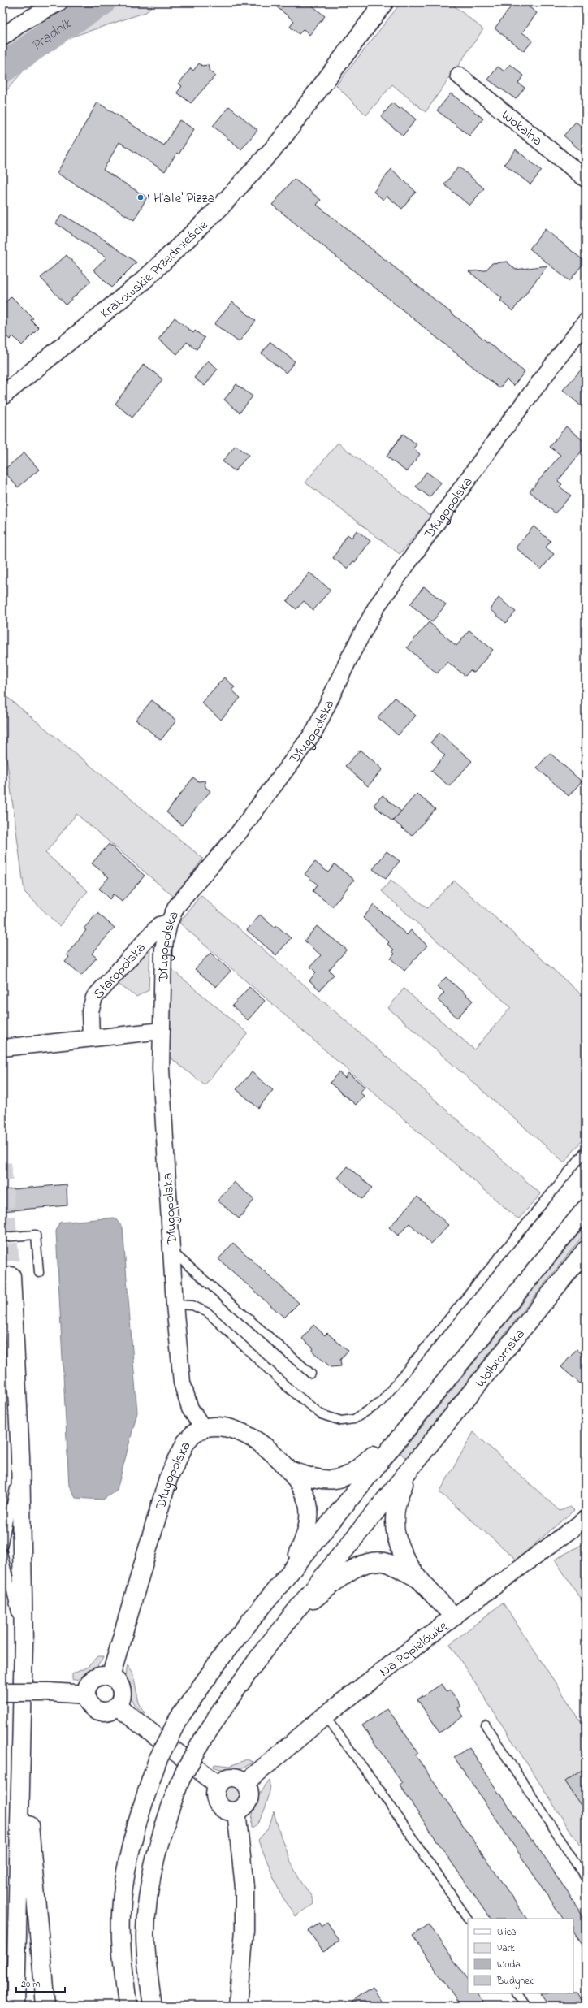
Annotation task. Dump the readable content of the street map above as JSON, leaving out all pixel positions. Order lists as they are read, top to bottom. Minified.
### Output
{"streets":{"main road":["Krakowskie Przedmieście","Długopolska","Wolbromska","Na Popielówkę"],"street":["Wokalna","Staropolska"]},"crossings":[["Długopolska","Staropolska"]],"water":["Prądnik"],"places":["I H'ate' Pizza"],"legend":["Ulica","Park","Woda","Budynek"],"scale_bar":"20 m"}
